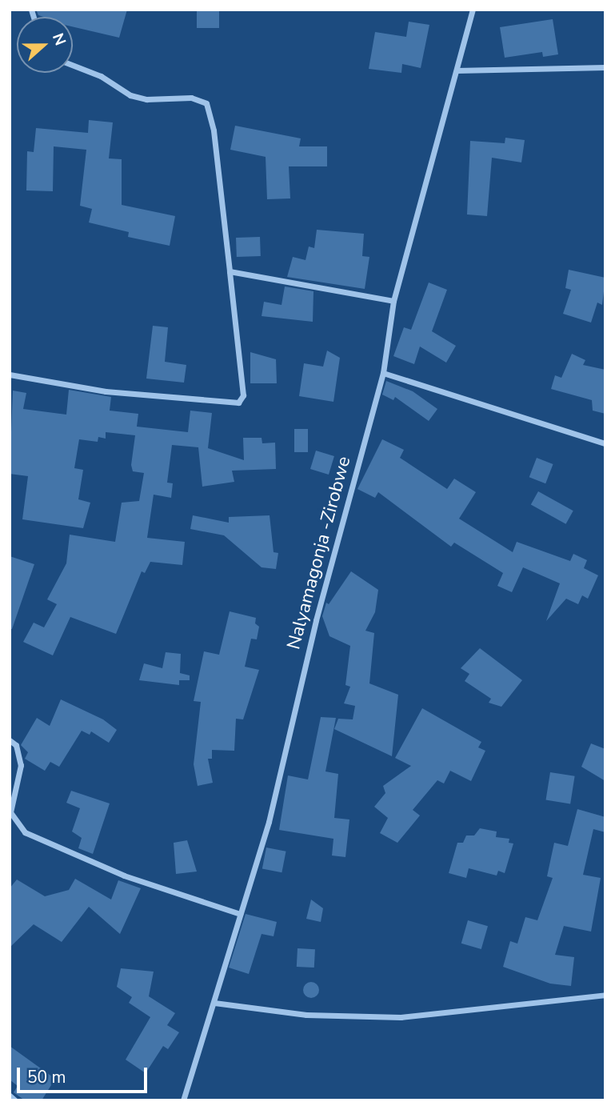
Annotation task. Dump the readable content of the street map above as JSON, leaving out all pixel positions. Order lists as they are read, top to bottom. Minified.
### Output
{"streets":{"street":["Nalyamagonja -Zirobwe"]},"scale_bar":"50 m","north":"right"}
